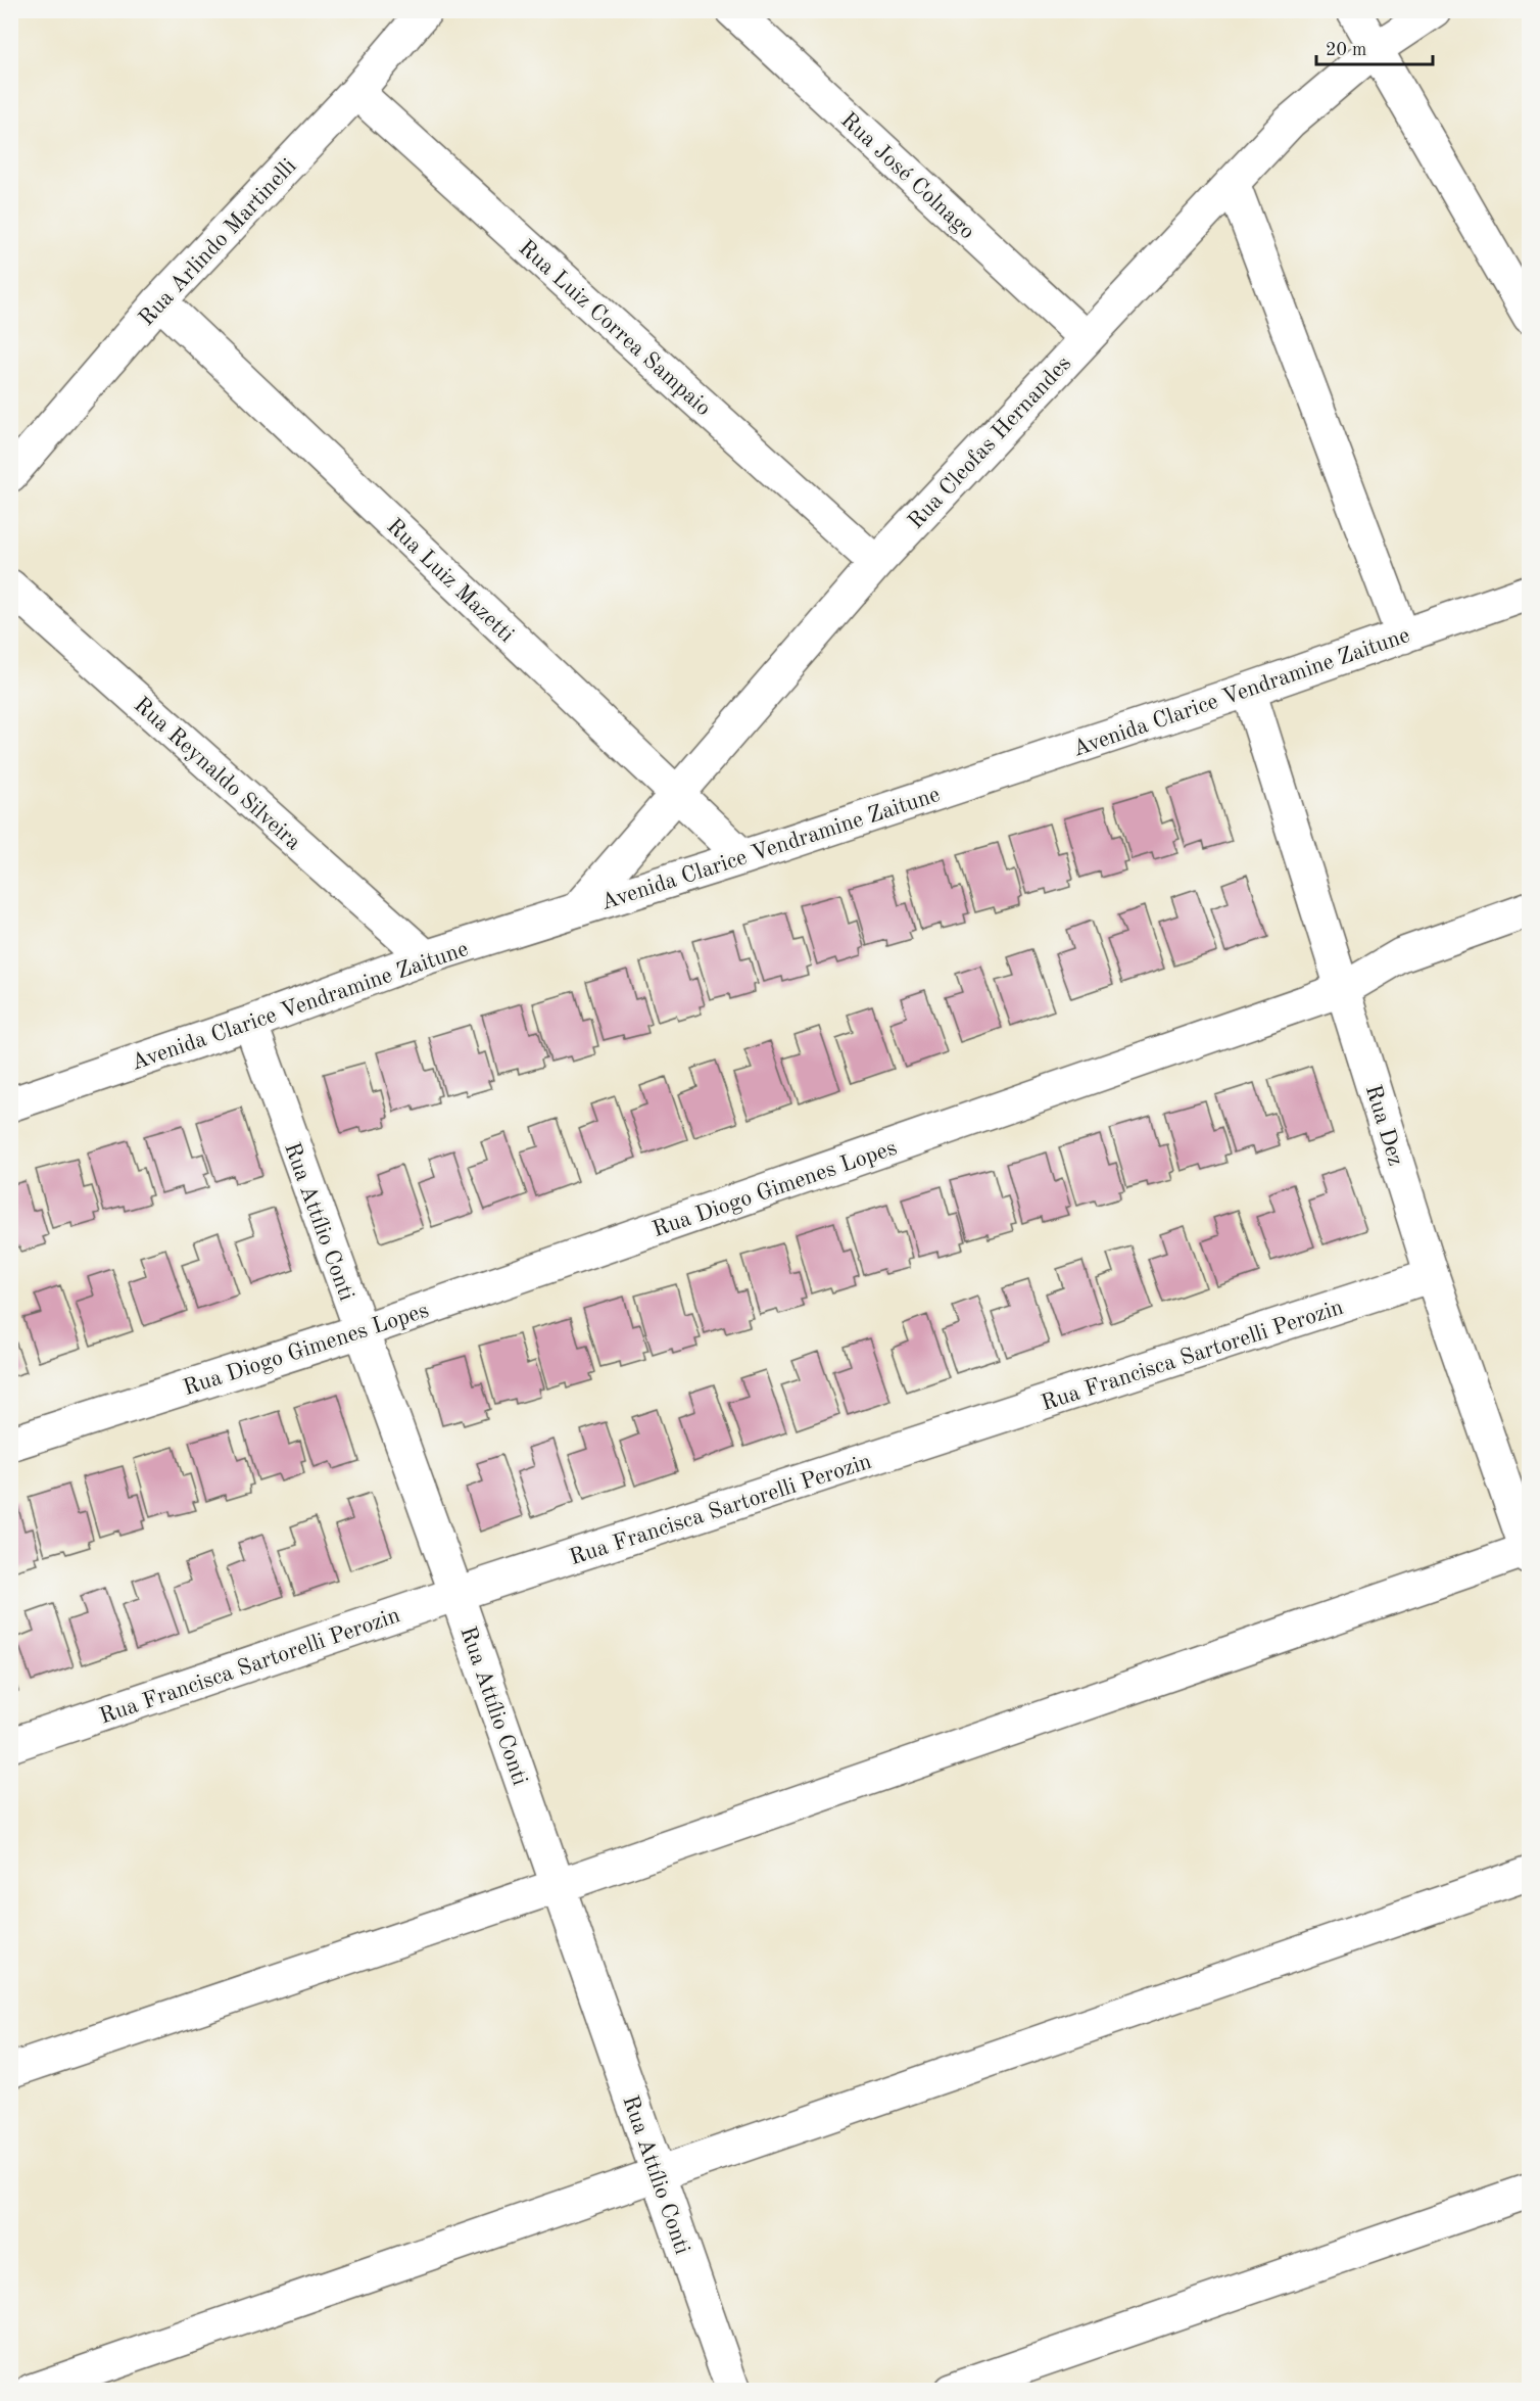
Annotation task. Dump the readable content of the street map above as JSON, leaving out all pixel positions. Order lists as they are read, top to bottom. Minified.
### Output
{"streets":{"street":["Rua José Colnago","Rua Arlindo Martinelli","Rua Luiz Correa Sampaio","Rua Cleofas Hernandes","Rua Luiz Mazetti","Avenida Clarice Vendramine Zaitune","Rua Reynaldo Silveira","Rua Dez","Rua Diogo Gimenes Lopes","Rua Attílio Conti","Rua Francisca Sartorelli Perozin"]},"crossings":[["Rua José Colnago","Rua Cleofas Hernandes"],["Rua Arlindo Martinelli","Rua Luiz Correa Sampaio"],["Rua Arlindo Martinelli","Rua Luiz Mazetti"],["Rua Luiz Correa Sampaio","Rua Cleofas Hernandes"],["Rua Cleofas Hernandes","Rua Luiz Mazetti"],["Rua Cleofas Hernandes","Avenida Clarice Vendramine Zaitune"],["Rua Luiz Mazetti","Avenida Clarice Vendramine Zaitune"],["Avenida Clarice Vendramine Zaitune","Rua Reynaldo Silveira"],["Avenida Clarice Vendramine Zaitune","Rua Dez"],["Avenida Clarice Vendramine Zaitune","Rua Attílio Conti"],["Rua Dez","Rua Diogo Gimenes Lopes"],["Rua Dez","Rua Francisca Sartorelli Perozin"],["Rua Diogo Gimenes Lopes","Rua Attílio Conti"],["Rua Attílio Conti","Rua Francisca Sartorelli Perozin"]],"scale_bar":"20 m"}
